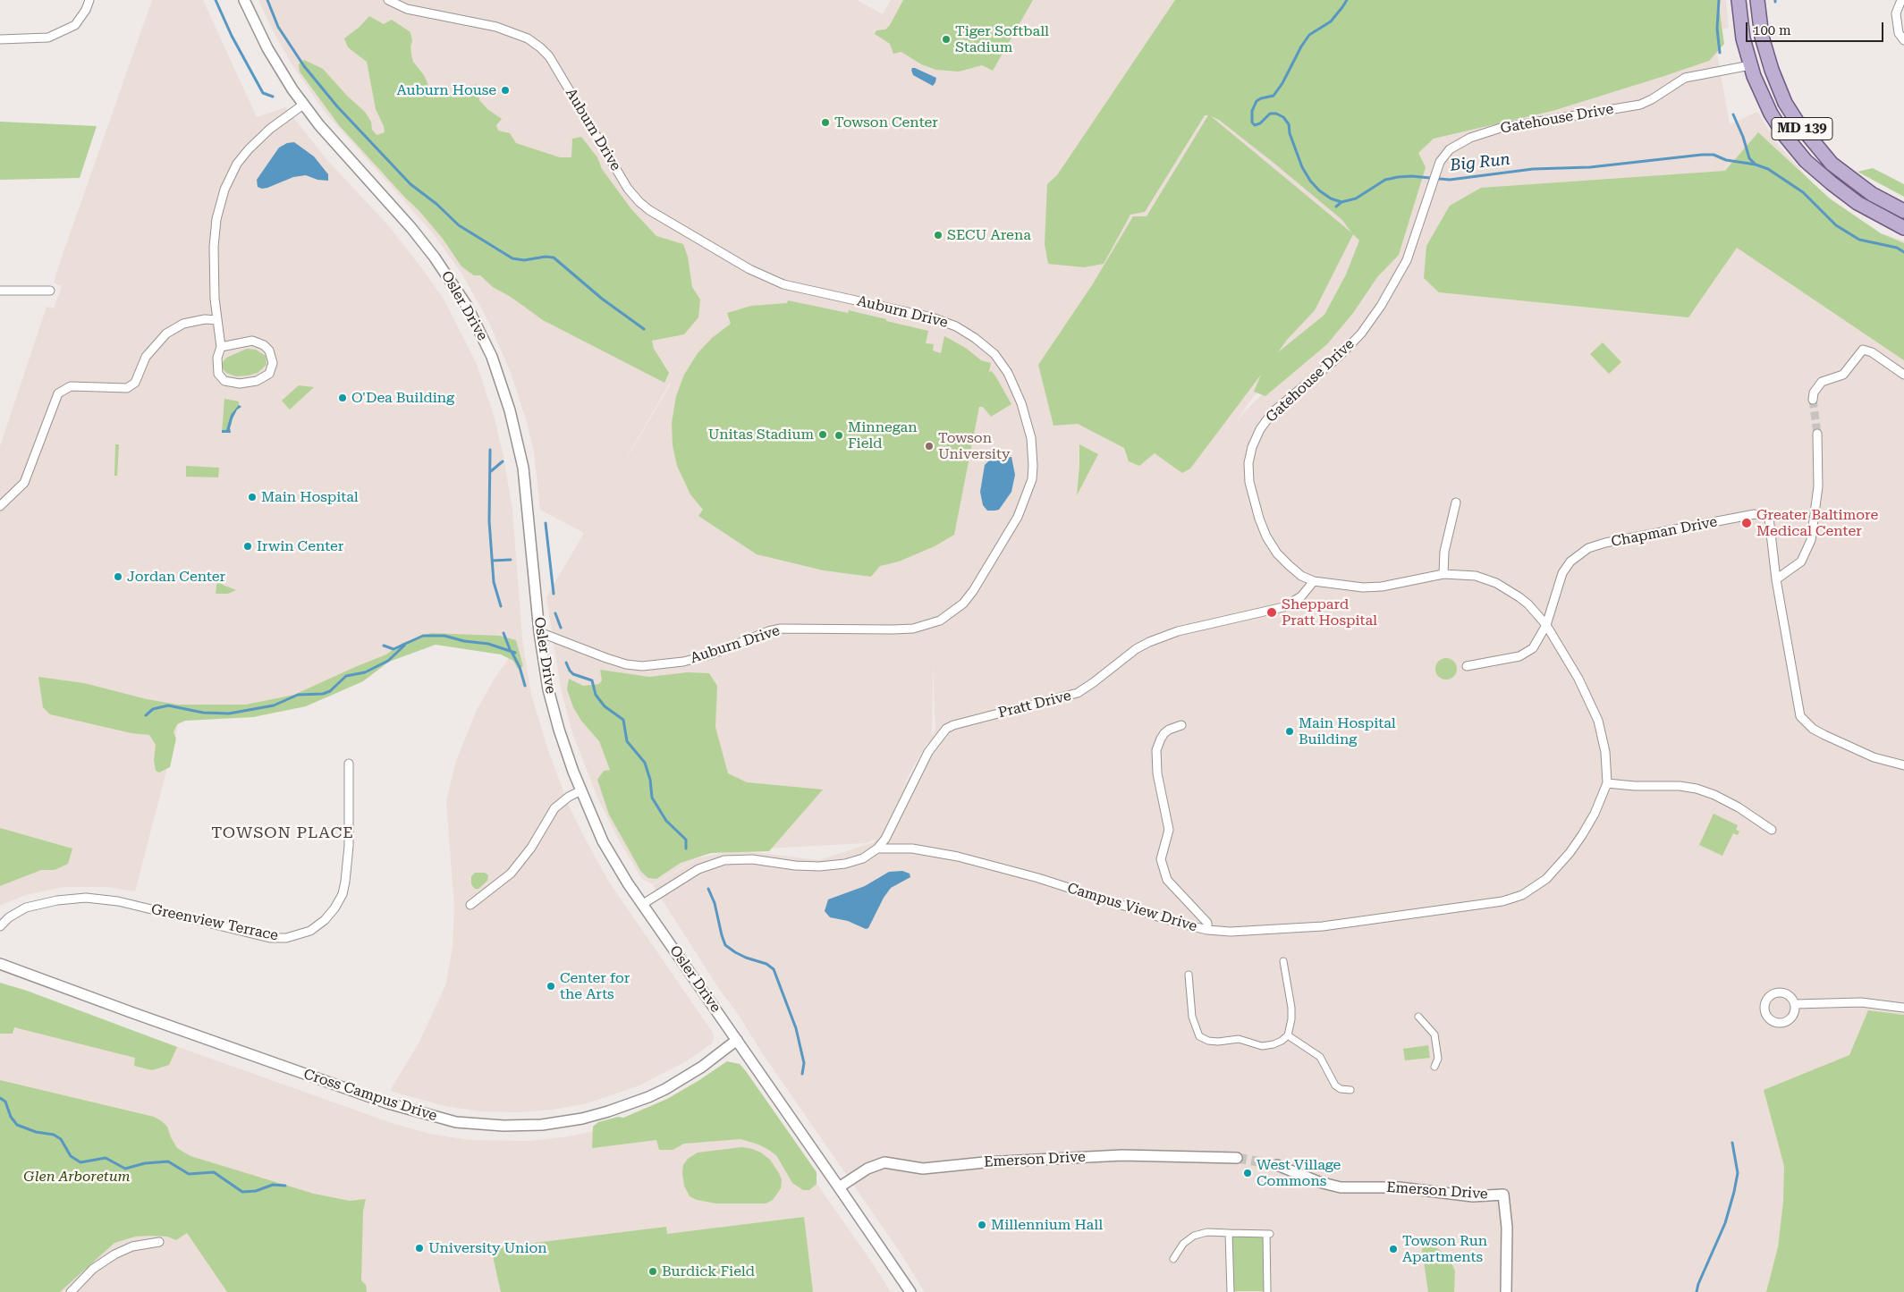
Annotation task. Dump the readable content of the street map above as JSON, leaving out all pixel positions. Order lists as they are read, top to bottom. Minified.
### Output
{"streets":{"main road":["MD 139"],"street":["Gatehouse Drive","Auburn Drive","Osler Drive","Chapman Drive","Pratt Drive","Campus View Drive","Greenview Terrace","Cross Campus Drive","Emerson Drive"]},"crossings":[["Gatehouse Drive","MD 139"],["Gatehouse Drive","Chapman Drive"],["Gatehouse Drive","Pratt Drive"],["Gatehouse Drive","Campus View Drive"],["Auburn Drive","Osler Drive"],["Osler Drive","Cross Campus Drive"],["Osler Drive","Emerson Drive"],["Pratt Drive","Campus View Drive"]],"districts":["TOWSON PLACE"],"water":["Big Run"],"parks":["Glen Arboretum"],"places":["Tiger Softball Stadium","Auburn House","Towson Center","SECU Arena","O'Dea Building","Unitas Stadium","Minnegan Field","Towson University","Main Hospital","Greater Baltimore Medical Center","Irwin Center","Jordan Center","Sheppard Pratt Hospital","Main Hospital Building","Center for the Arts","West Village Commons","Millennium Hall","University Union","Towson Run Apartments","Burdick Field"],"scale_bar":"100 m"}
